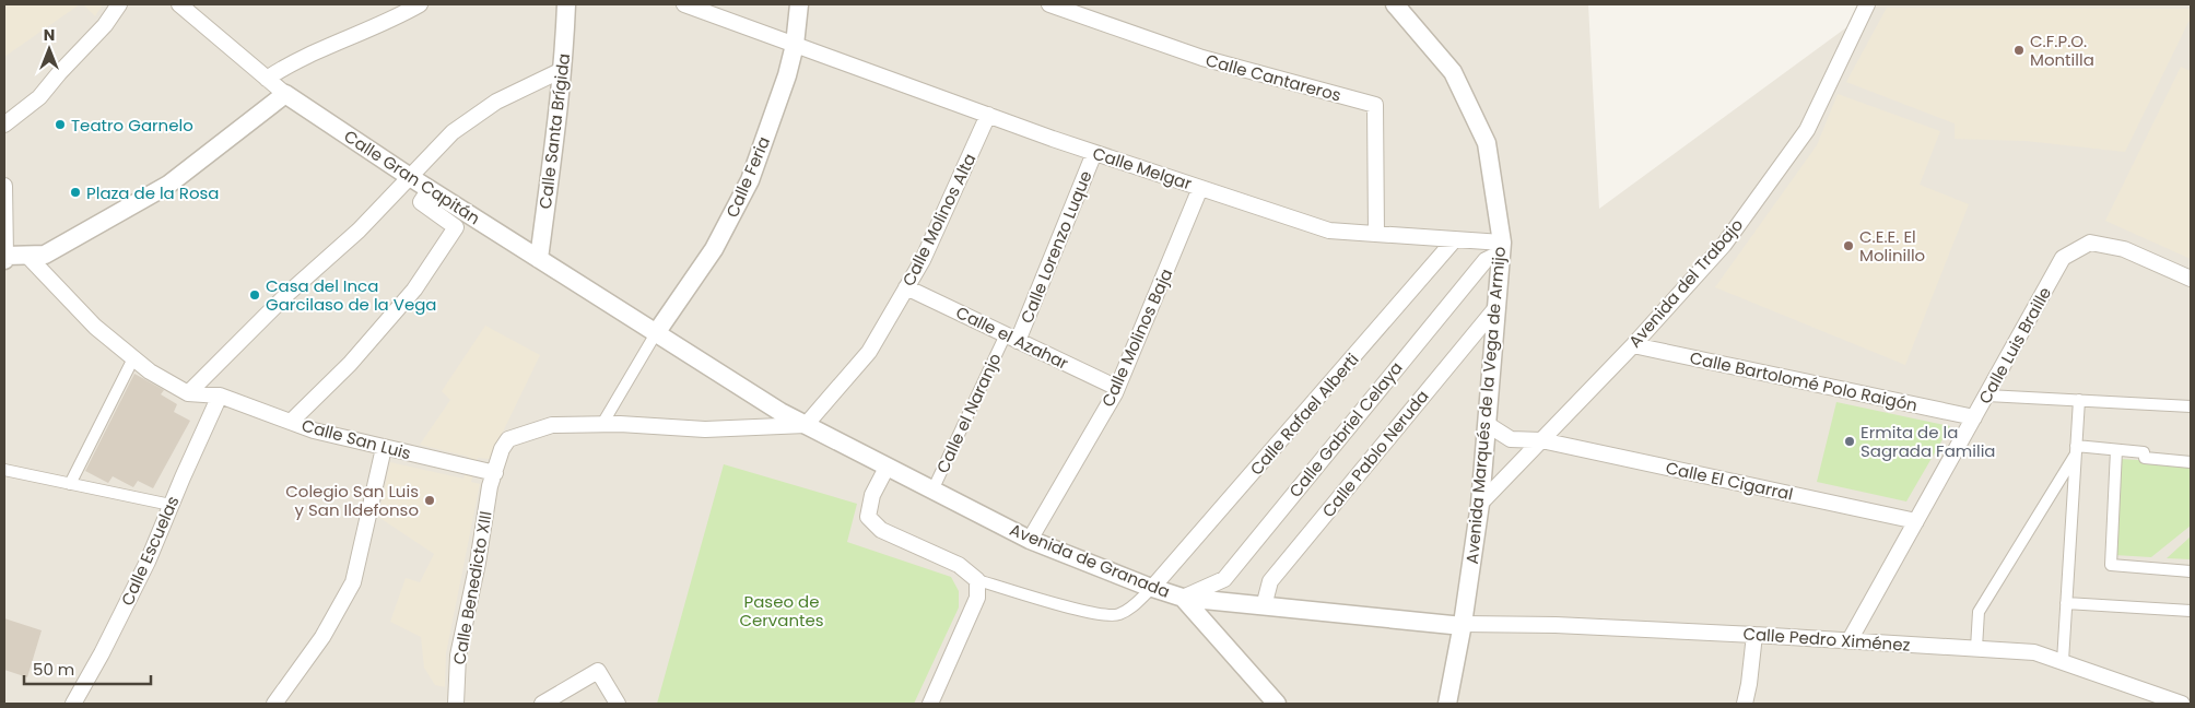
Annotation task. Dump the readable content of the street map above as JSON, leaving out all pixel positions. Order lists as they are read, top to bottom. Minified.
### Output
{"streets":{"street":["Calle Cantareros","Calle Santa Brígida","Calle Melgar","Calle Gran Capitán","Calle Feria","Calle Molinos Alta","Calle Lorenzo Luque","Avenida del Trabajo","Calle el Azahar","Calle Molinos Baja","Calle Luis Braille","Calle Bartolomé Polo Raigón","Avenida Marqués de la Vega de Armijo","Calle el Naranjo","Calle Rafael Alberti","Calle Gabriel Celaya","Calle San Luis","Calle Pablo Neruda","Calle El Cigarral","Calle Escuelas","Avenida de Granada","Calle Benedicto XIII","Calle Pedro Ximénez"]},"crossings":[["Calle Cantareros","Calle Melgar"],["Calle Santa Brígida","Calle Gran Capitán"],["Calle Melgar","Calle Feria"],["Calle Melgar","Calle Molinos Alta"],["Calle Melgar","Calle Lorenzo Luque"],["Calle Melgar","Calle Molinos Baja"],["Calle Melgar","Avenida Marqués de la Vega de Armijo"],["Calle Melgar","Calle Rafael Alberti"],["Calle Melgar","Calle Gabriel Celaya"],["Calle Gran Capitán","Calle Feria"],["Calle Gran Capitán","Calle Molinos Alta"],["Calle Gran Capitán","Avenida de Granada"],["Calle Molinos Alta","Calle el Azahar"],["Calle Molinos Alta","Avenida de Granada"],["Calle Lorenzo Luque","Calle el Azahar"],["Calle Lorenzo Luque","Calle el Naranjo"],["Avenida del Trabajo","Calle Bartolomé Polo Raigón"],["Avenida del Trabajo","Avenida Marqués de la Vega de Armijo"],["Avenida del Trabajo","Calle El Cigarral"],["Calle el Azahar","Calle Molinos Baja"],["Calle el Azahar","Calle el Naranjo"],["Calle Molinos Baja","Avenida de Granada"],["Calle Luis Braille","Calle Bartolomé Polo Raigón"],["Calle Luis Braille","Calle El Cigarral"],["Calle Luis Braille","Calle Pedro Ximénez"],["Avenida Marqués de la Vega de Armijo","Calle Gabriel Celaya"],["Avenida Marqués de la Vega de Armijo","Calle Pablo Neruda"],["Avenida Marqués de la Vega de Armijo","Calle El Cigarral"],["Avenida Marqués de la Vega de Armijo","Avenida de Granada"],["Avenida Marqués de la Vega de Armijo","Calle Pedro Ximénez"],["Calle el Naranjo","Avenida de Granada"],["Calle Rafael Alberti","Avenida de Granada"],["Calle Gabriel Celaya","Avenida de Granada"],["Calle San Luis","Calle Escuelas"],["Calle San Luis","Calle Benedicto XIII"],["Calle Pablo Neruda","Avenida de Granada"],["Avenida de Granada","Calle Pedro Ximénez"]],"parks":["Paseo de Cervantes"],"places":["C.F.P.O. Montilla","Teatro Garnelo","Plaza de la Rosa","C.E.E. El Molinillo","Casa del Inca Garcilaso de la Vega","Ermita de la Sagrada Familia","Colegio San Luis y San Ildefonso"],"scale_bar":"50 m","north":"top"}
